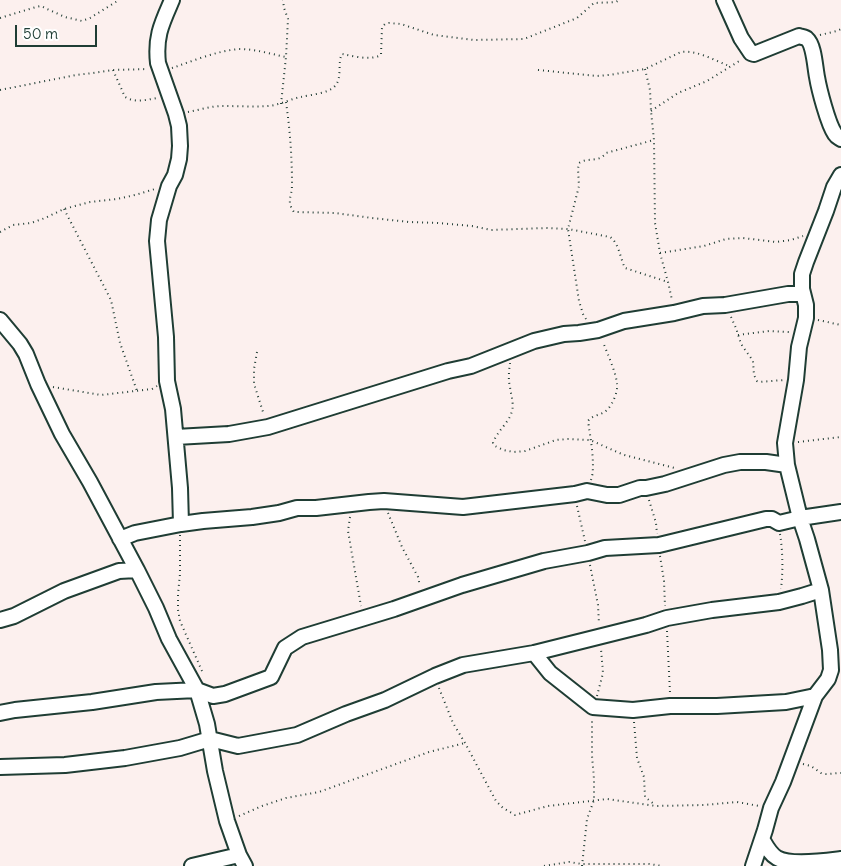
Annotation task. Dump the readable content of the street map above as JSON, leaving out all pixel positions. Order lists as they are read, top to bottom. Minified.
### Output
{"scale_bar":"50 m"}
